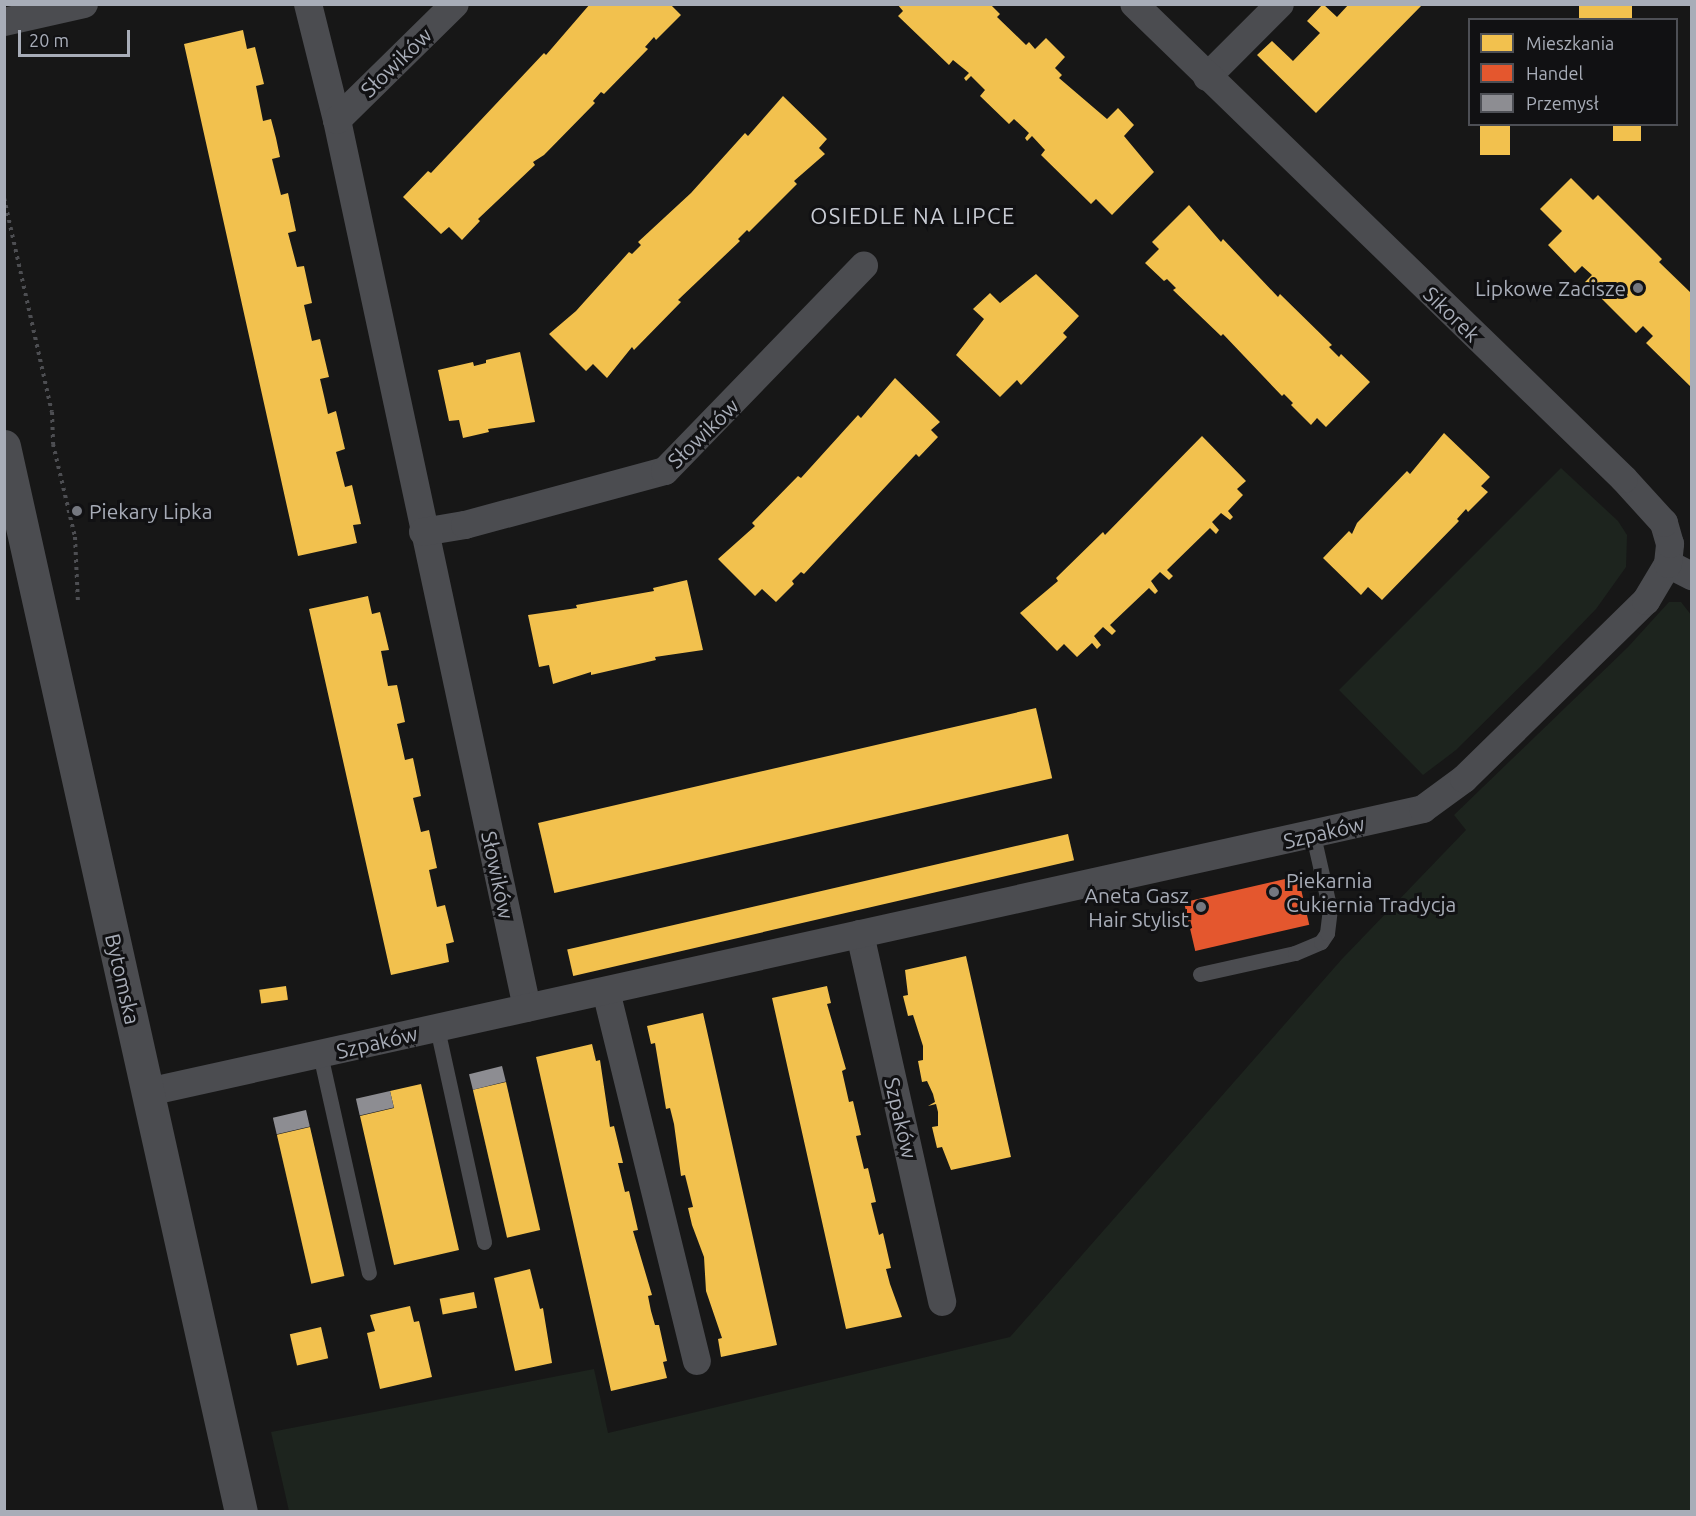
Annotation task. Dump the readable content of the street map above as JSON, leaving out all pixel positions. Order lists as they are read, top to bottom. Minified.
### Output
{"streets":{"street":["Słowików","Sikorek","Szpaków","Bytomska"]},"crossings":[["Słowików","Szpaków"],["Sikorek","Szpaków"],["Szpaków","Bytomska"]],"districts":["OSIEDLE NA LIPCE"],"places":["Lipkowe Zacisze","Piekary Lipka","Piekarnia Cukiernia Tradycja","Aneta Gasz Hair Stylist"],"legend":["Mieszkania","Handel","Przemysł"],"scale_bar":"20 m"}
